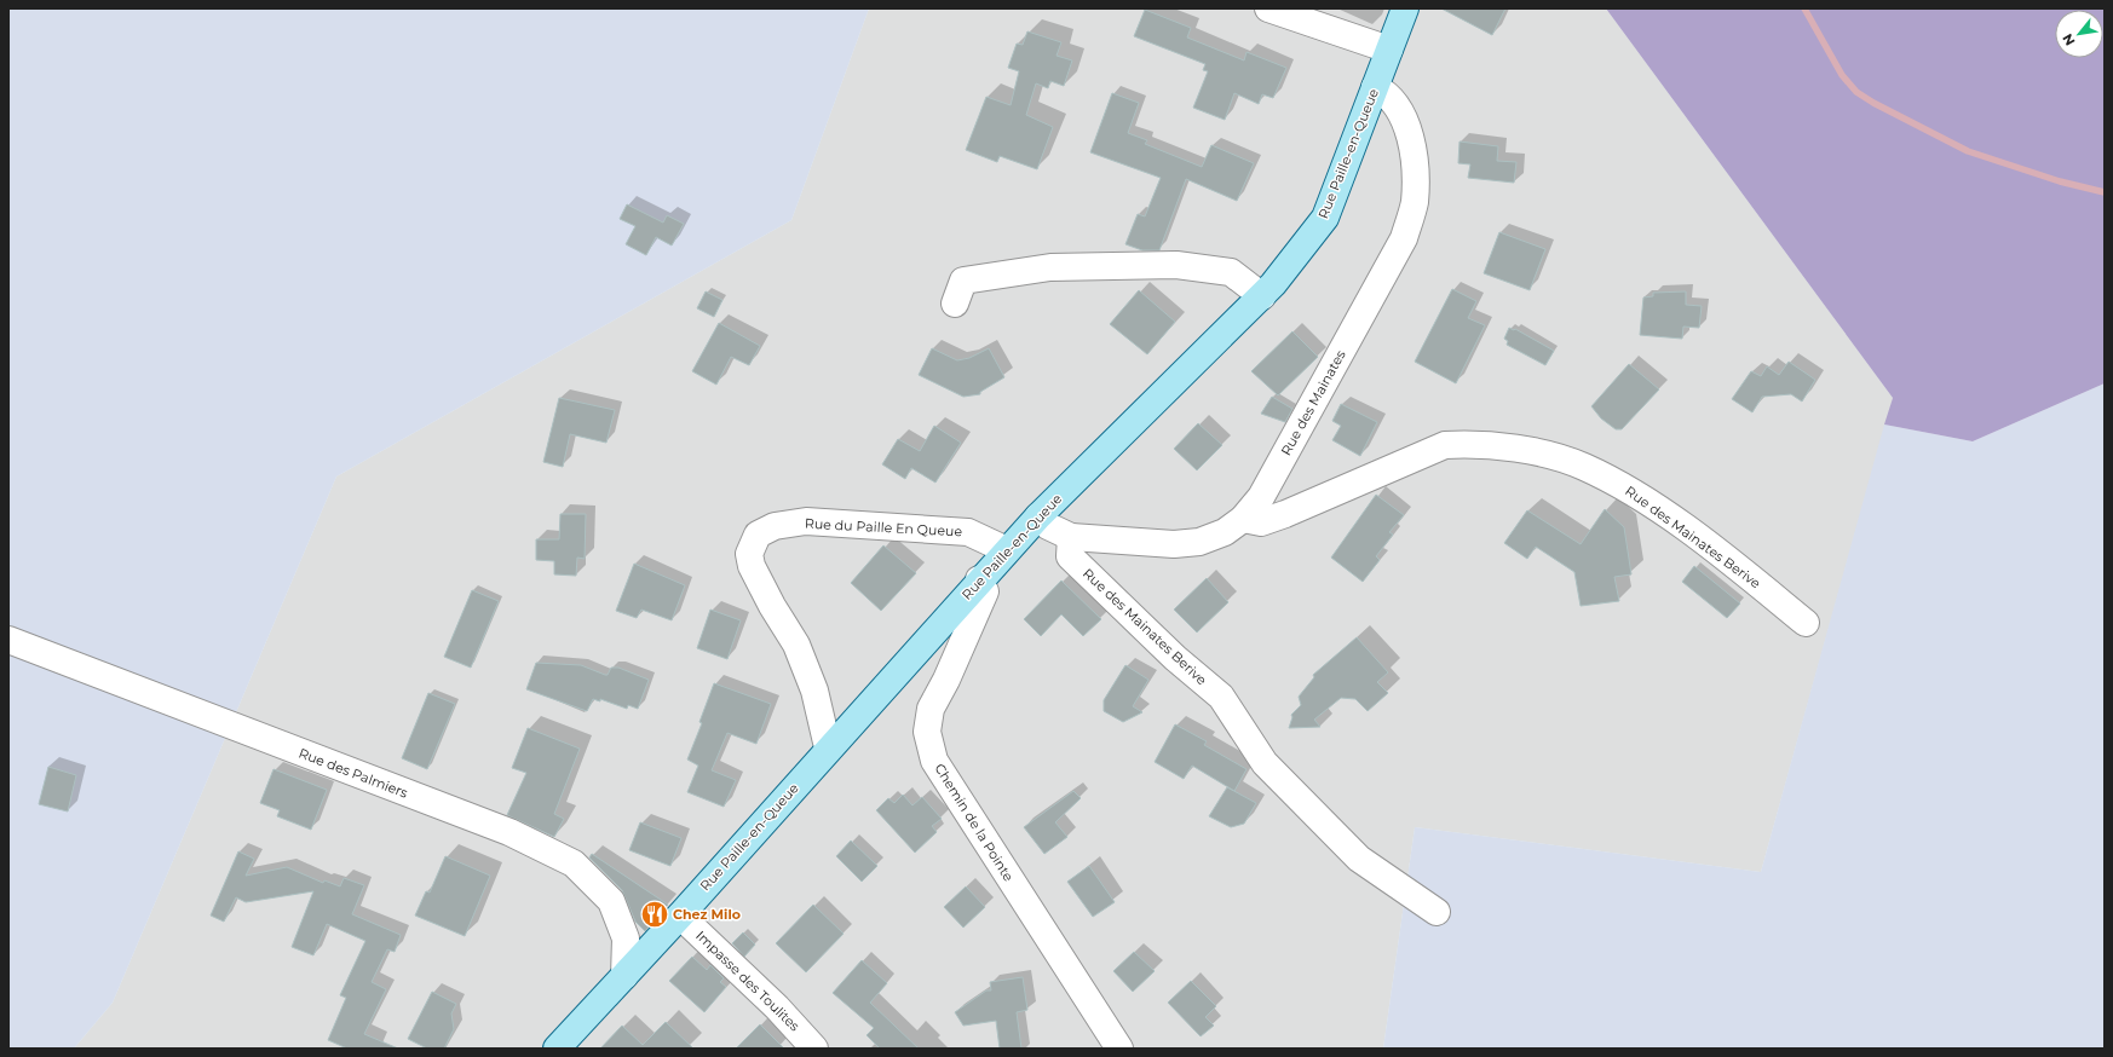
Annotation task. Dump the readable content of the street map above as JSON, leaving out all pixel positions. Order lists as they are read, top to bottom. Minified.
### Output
{"streets":{"main road":["Rue Paille-en-Queue"],"street":["Rue des Mainates","Rue du Paille En Queue","Rue des Mainates Berive","Rue des Palmiers","Chemin de la Pointe","Impasse des Toulites"]},"crossings":[["Rue Paille-en-Queue","Rue des Mainates"],["Rue Paille-en-Queue","Rue du Paille En Queue"],["Rue Paille-en-Queue","Rue des Palmiers"],["Rue Paille-en-Queue","Chemin de la Pointe"],["Rue Paille-en-Queue","Impasse des Toulites"],["Rue des Mainates","Rue des Mainates Berive"]],"places":{"restaurant":["Chez Milo"]},"north":"bottom left"}
